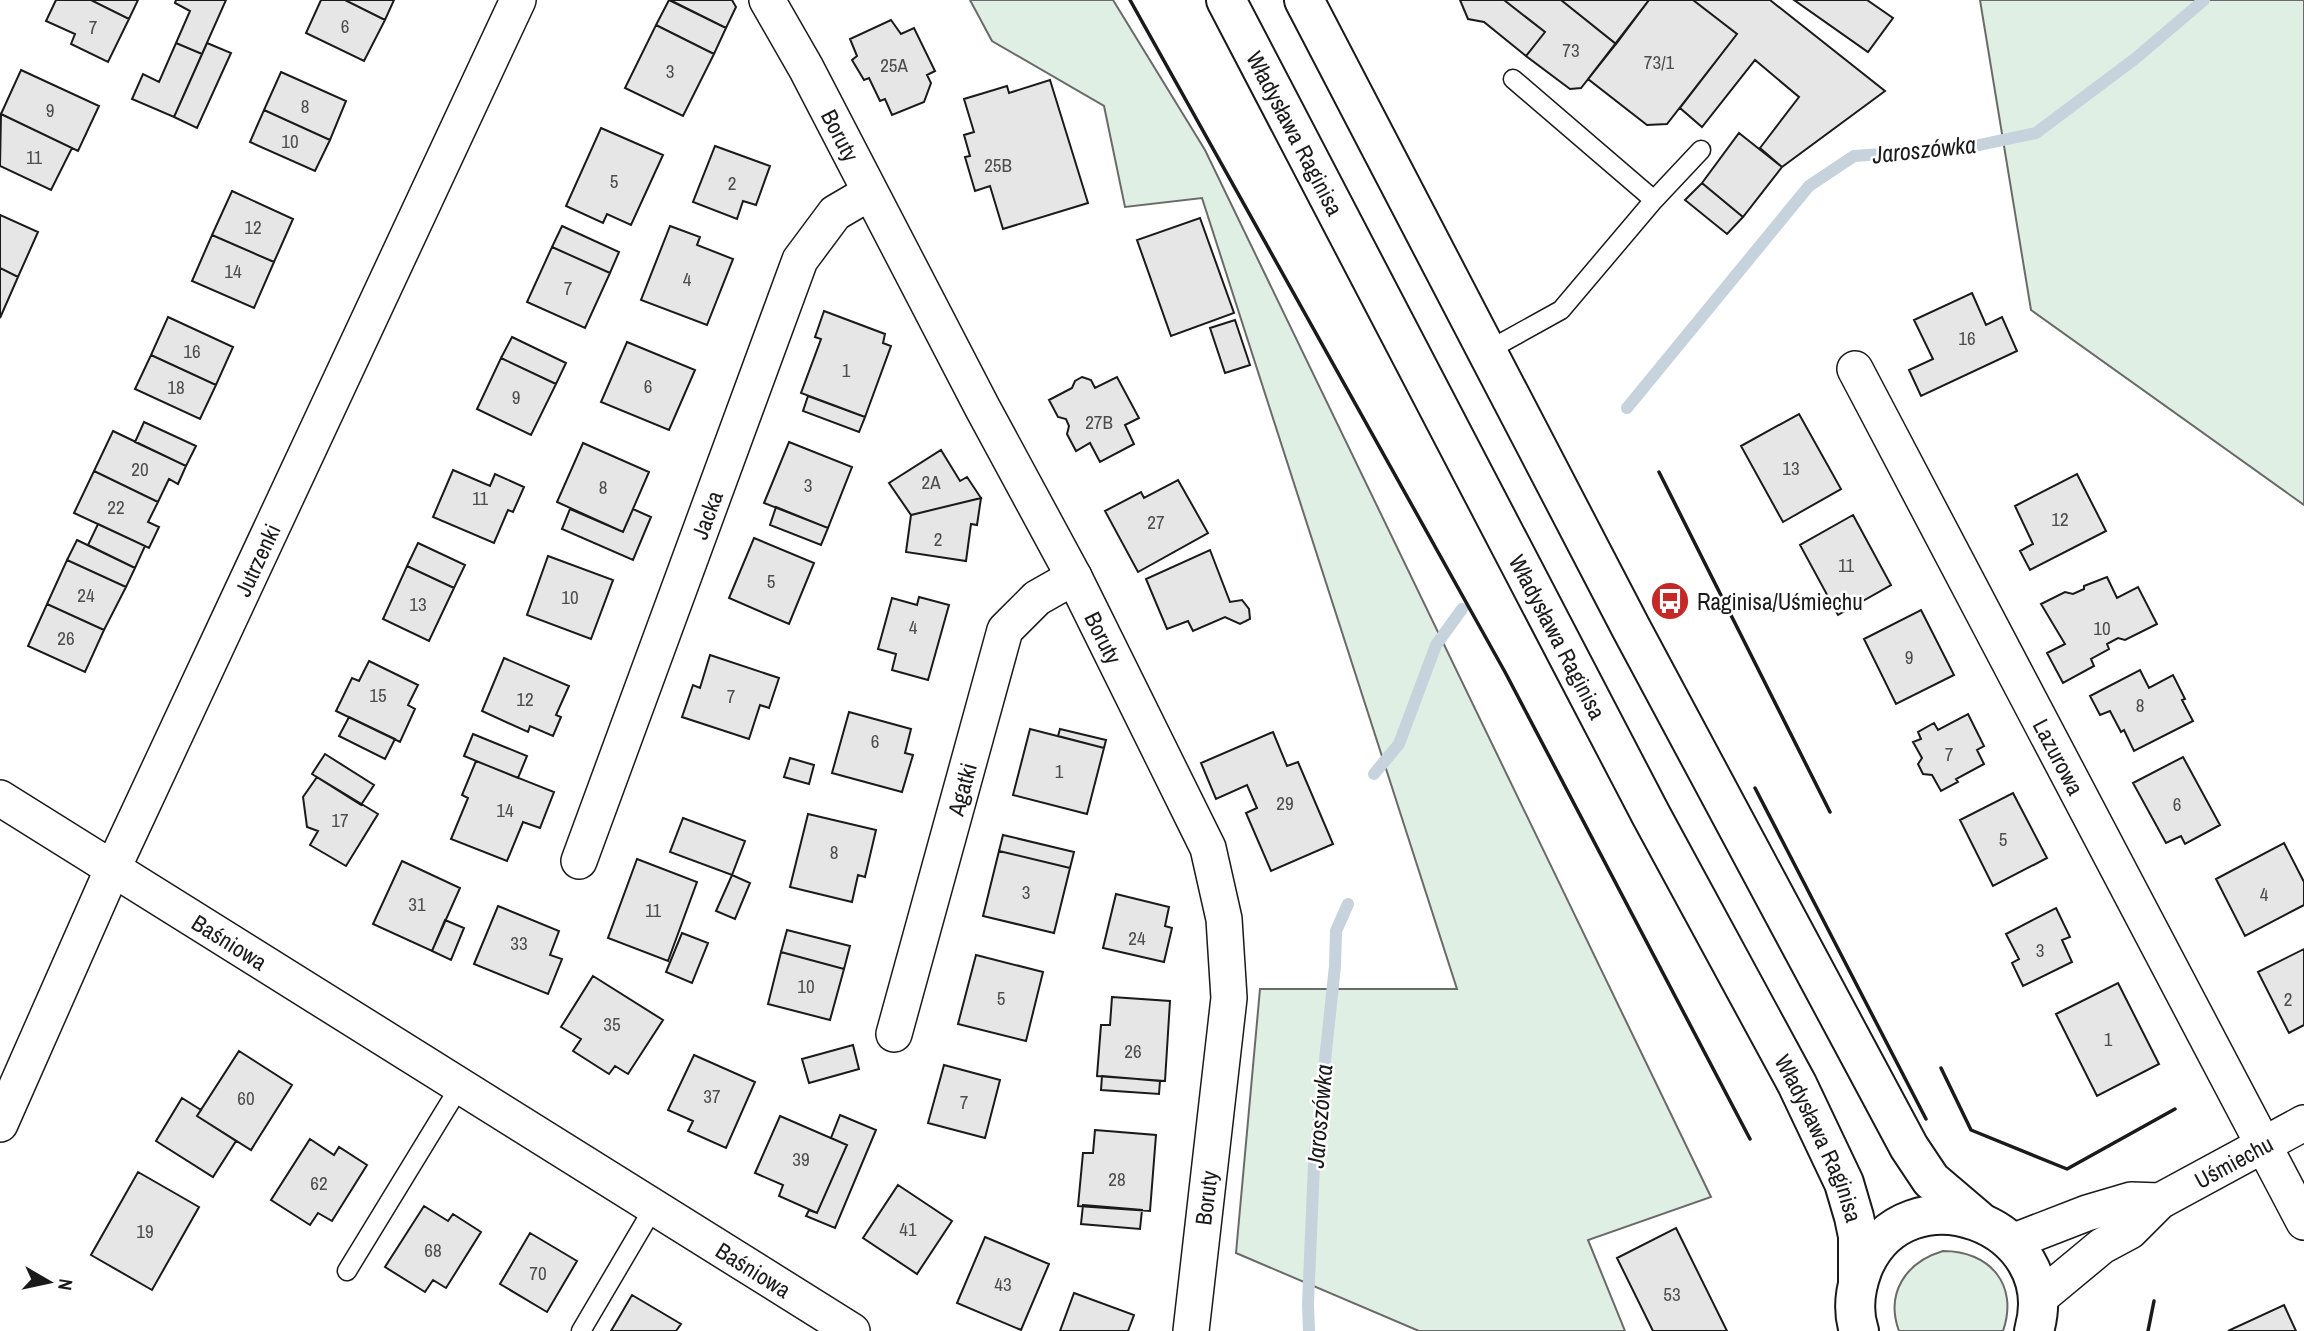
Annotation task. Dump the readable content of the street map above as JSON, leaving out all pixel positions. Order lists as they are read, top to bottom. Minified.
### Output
{"streets":{"main road":["Władysława Raginisa"],"street":["Boruty","Jacka","Jutrzenki","Lazurowa","Agatki","Baśniowa","Uśmiechu"]},"crossings":[["Boruty","Jacka"],["Boruty","Agatki"],["Jutrzenki","Baśniowa"],["Lazurowa","Uśmiechu"]],"water":["Jaroszówka"],"places":{"bus stop":["Raginisa/Uśmiechu"]},"house_numbers":["6","7","73","73/1","25A","3","8","9","10","11","25B","5","2","12","14","4","7","16","16","1","6","18","9","27B","13","20","2A","3","8","11","22","12","27","2","11","5","24","10","13","4","10","26","9","15","7","12","8","6","7","1","29","6","14","17","5","8","3","4","31","11","24","33","3","10","5","2","35","1","26","37","60","7","39","28","62","41","19","68","70","43","53"],"north":"right"}
